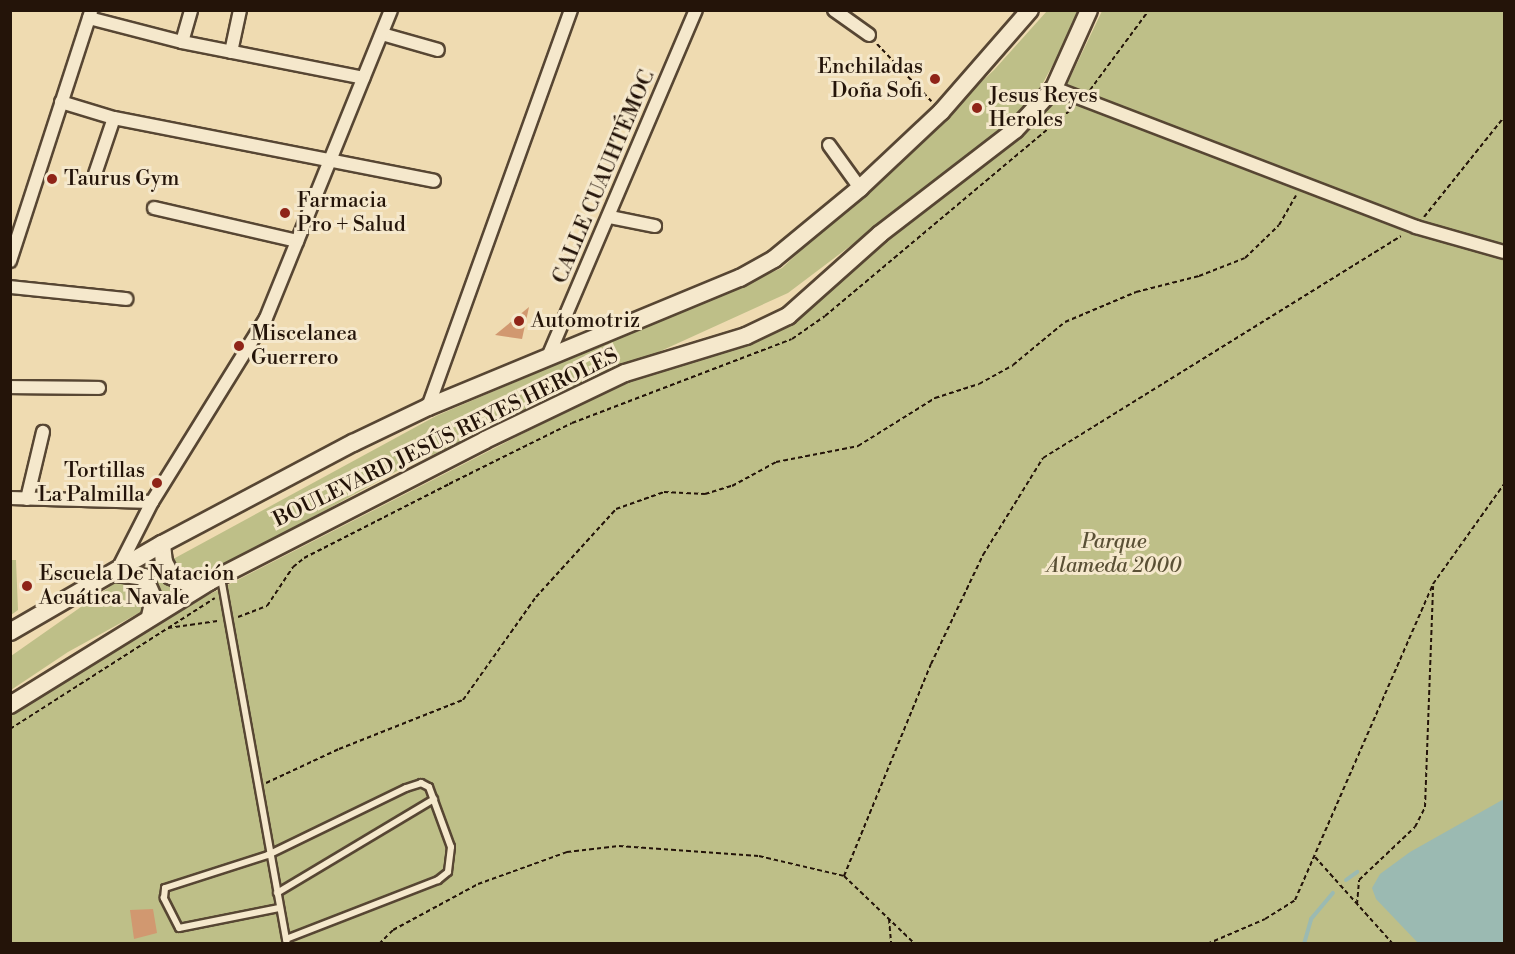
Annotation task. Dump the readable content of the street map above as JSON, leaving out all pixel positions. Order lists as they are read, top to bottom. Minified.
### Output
{"streets":{"main road":["BOULEVARD JESÚS REYES HEROLES"],"street":["CALLE CUAUHTÉMOC"]},"crossings":[["CALLE CUAUHTÉMOC","BOULEVARD JESÚS REYES HEROLES"]],"parks":["Parque Alameda 2000"],"places":["Enchiladas Doña Sofi","Jesus Reyes Heroles","Taurus Gym","Farmacia Pro + Salud","Automotriz","Miscelanea Guerrero","Tortillas La Palmilla","Escuela De Natación Acuática Navale"]}
